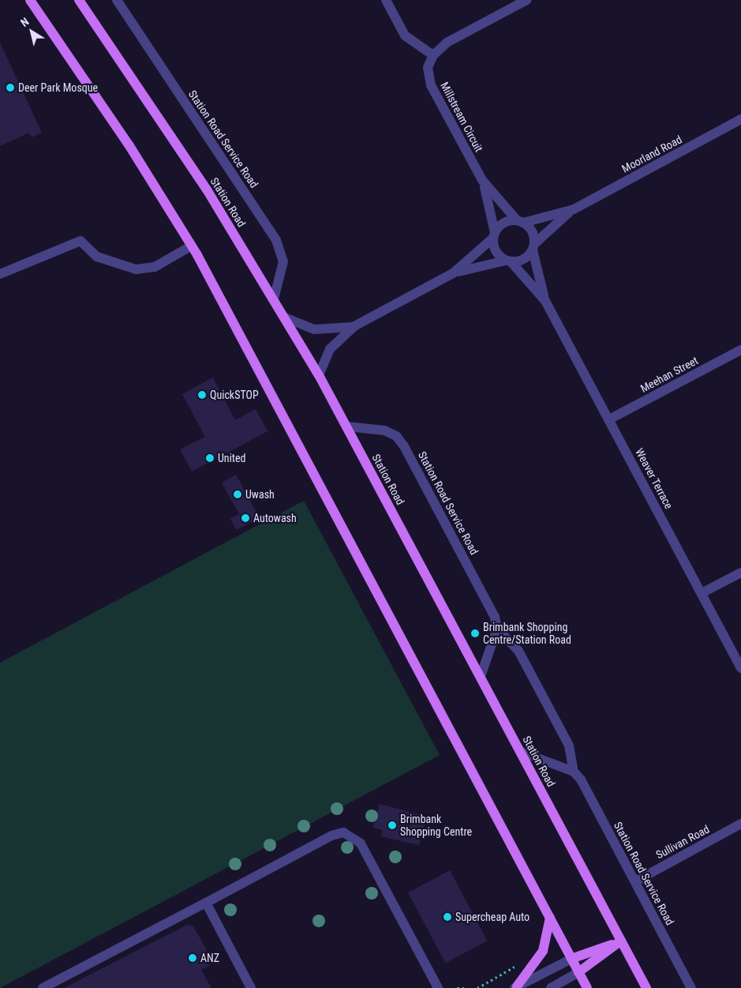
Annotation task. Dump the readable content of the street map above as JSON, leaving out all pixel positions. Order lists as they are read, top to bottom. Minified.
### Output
{"streets":{"main road":["Station Road"],"street":["Millstream Circuit","Station Road Service Road","Moorland Road","Meehan Street","Weaver Terrace","Sullivan Road"]},"crossings":[["Millstream Circuit","Moorland Road"],["Millstream Circuit","Weaver Terrace"],["Station Road Service Road","Station Road"],["Station Road Service Road","Sullivan Road"],["Moorland Road","Weaver Terrace"],["Meehan Street","Weaver Terrace"]],"places":["Deer Park Mosque","QuickSTOP","United","Uwash","Autowash","Brimbank Shopping Centre/Station Road","Brimbank Shopping Centre","Supercheap Auto","ANZ"],"north":"top left"}
